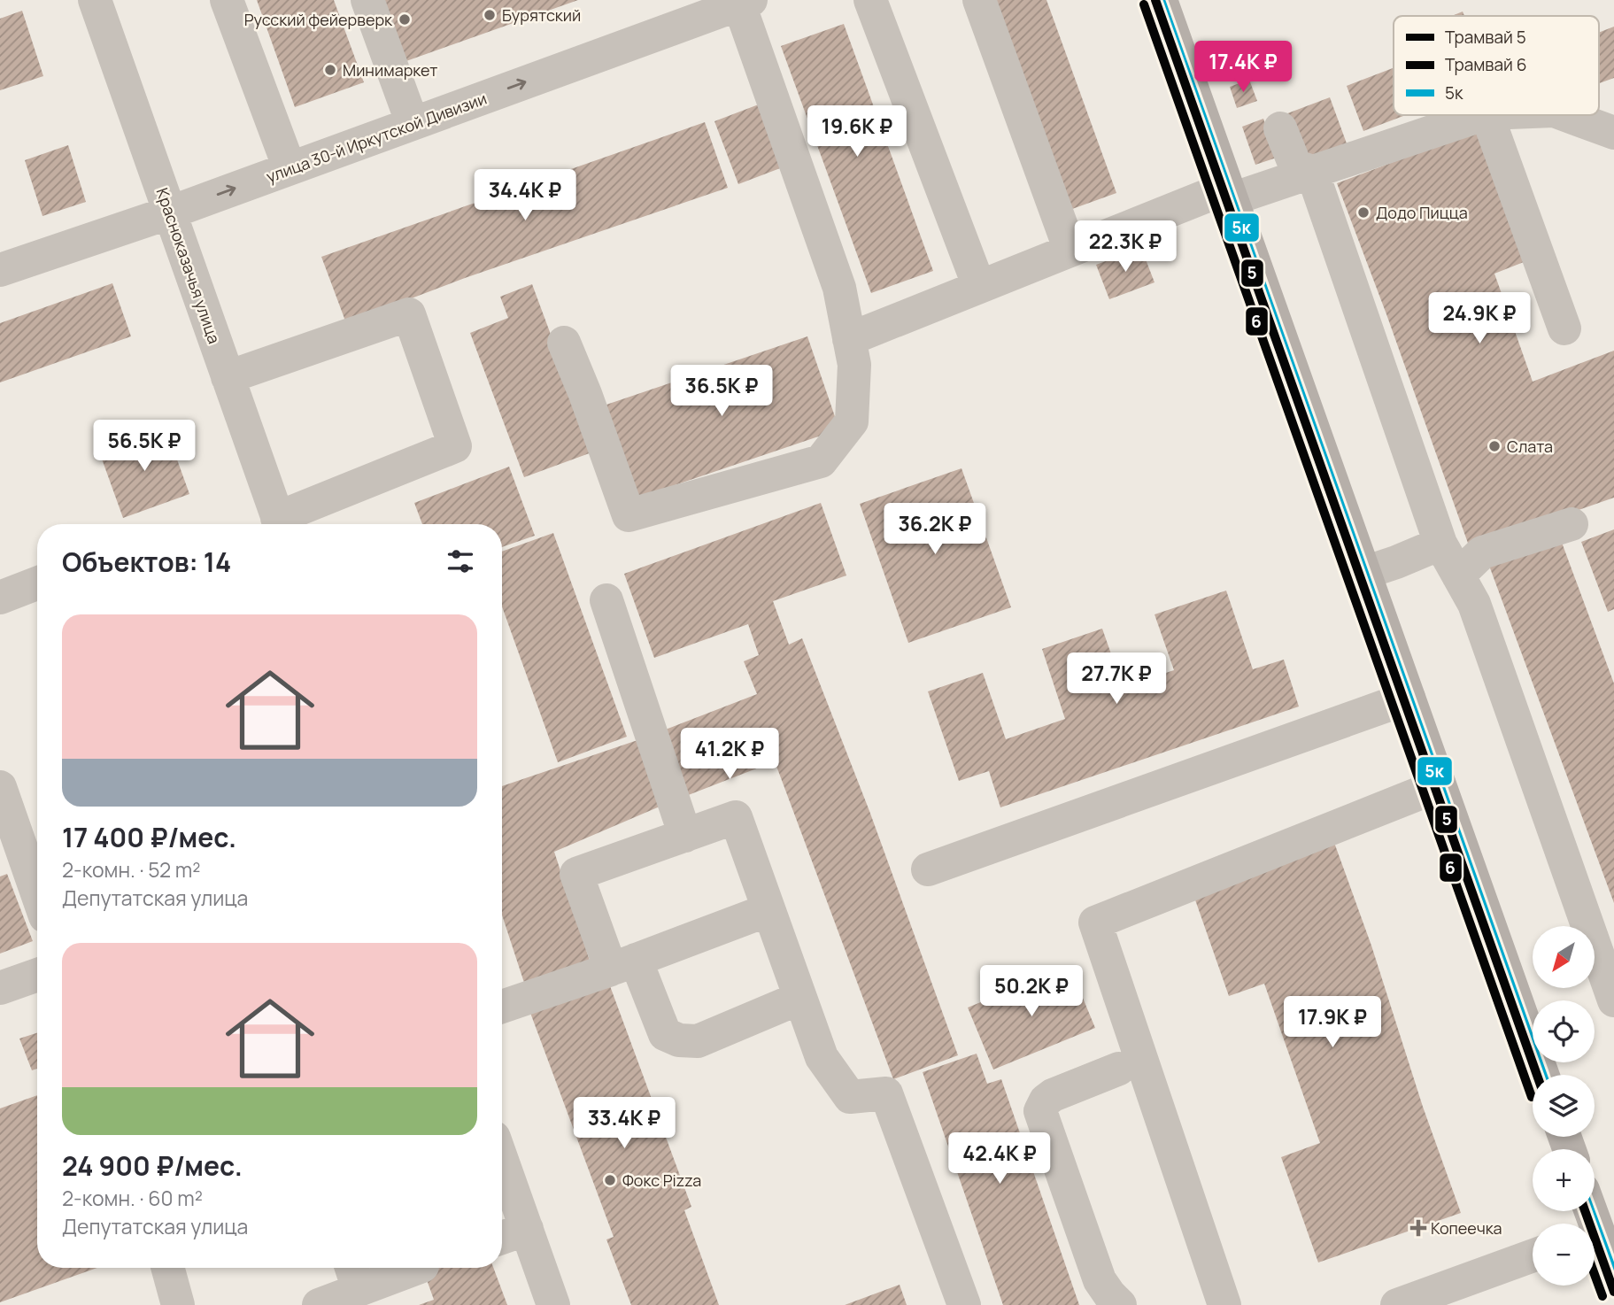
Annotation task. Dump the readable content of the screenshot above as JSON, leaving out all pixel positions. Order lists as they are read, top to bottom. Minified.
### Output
{"streets":{"street":["улица 30-й Иркутской Дивизии","Красноказачья улица"]},"crossings":[["улица 30-й Иркутской Дивизии","Красноказачья улица"]],"one_way":["улица 30-й Иркутской Дивизии"],"places":{"other":["Бурятский","Русский фейерверк","Минимаркет","Додо Пицца","Слата","Фокс Pizza"],"health":["Копеечка"]},"lines":["tram line 5","transit line 5к","tram line 6"],"legend":["Трамвай 5","Трамвай 6","5к"],"north":"bottom left","page":{"price":["17.4K ₽","19.6K ₽","34.4K ₽","22.3K ₽","24.9K ₽","36.5K ₽","56.5K ₽","36.2K ₽","27.7K ₽","41.2K ₽","50.2K ₽","17.9K ₽","33.4K ₽","42.4K ₽"],"heading":"Объектов: 14","list":[{"name":"17 400 ₽/мес.","note":"2-комн. · 52 m² · Депутатская улица"},{"name":"24 900 ₽/мес.","note":"2-комн. · 60 m² · Депутатская улица"}],"map_buttons":["+","−"]}}
